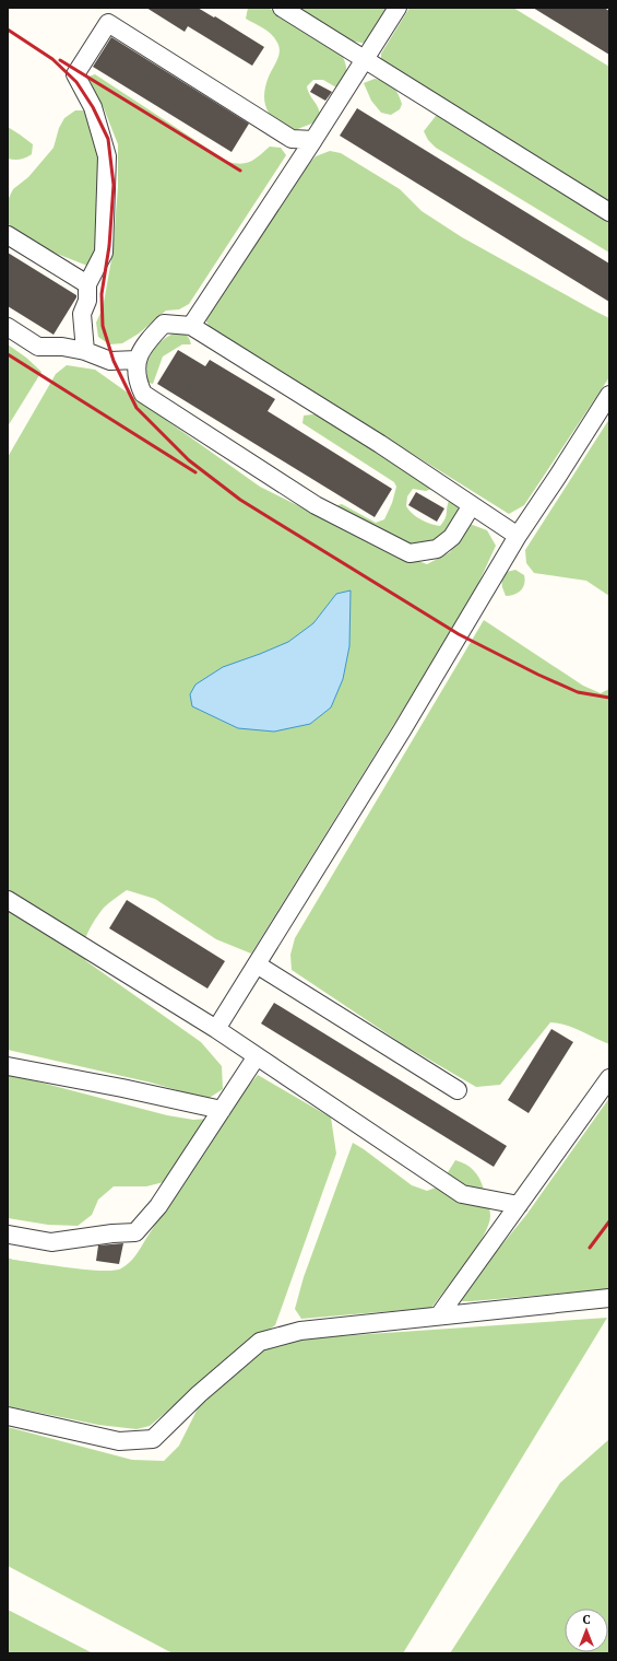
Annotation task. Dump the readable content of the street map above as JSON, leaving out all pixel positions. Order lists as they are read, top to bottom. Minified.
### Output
{"north":"top"}
